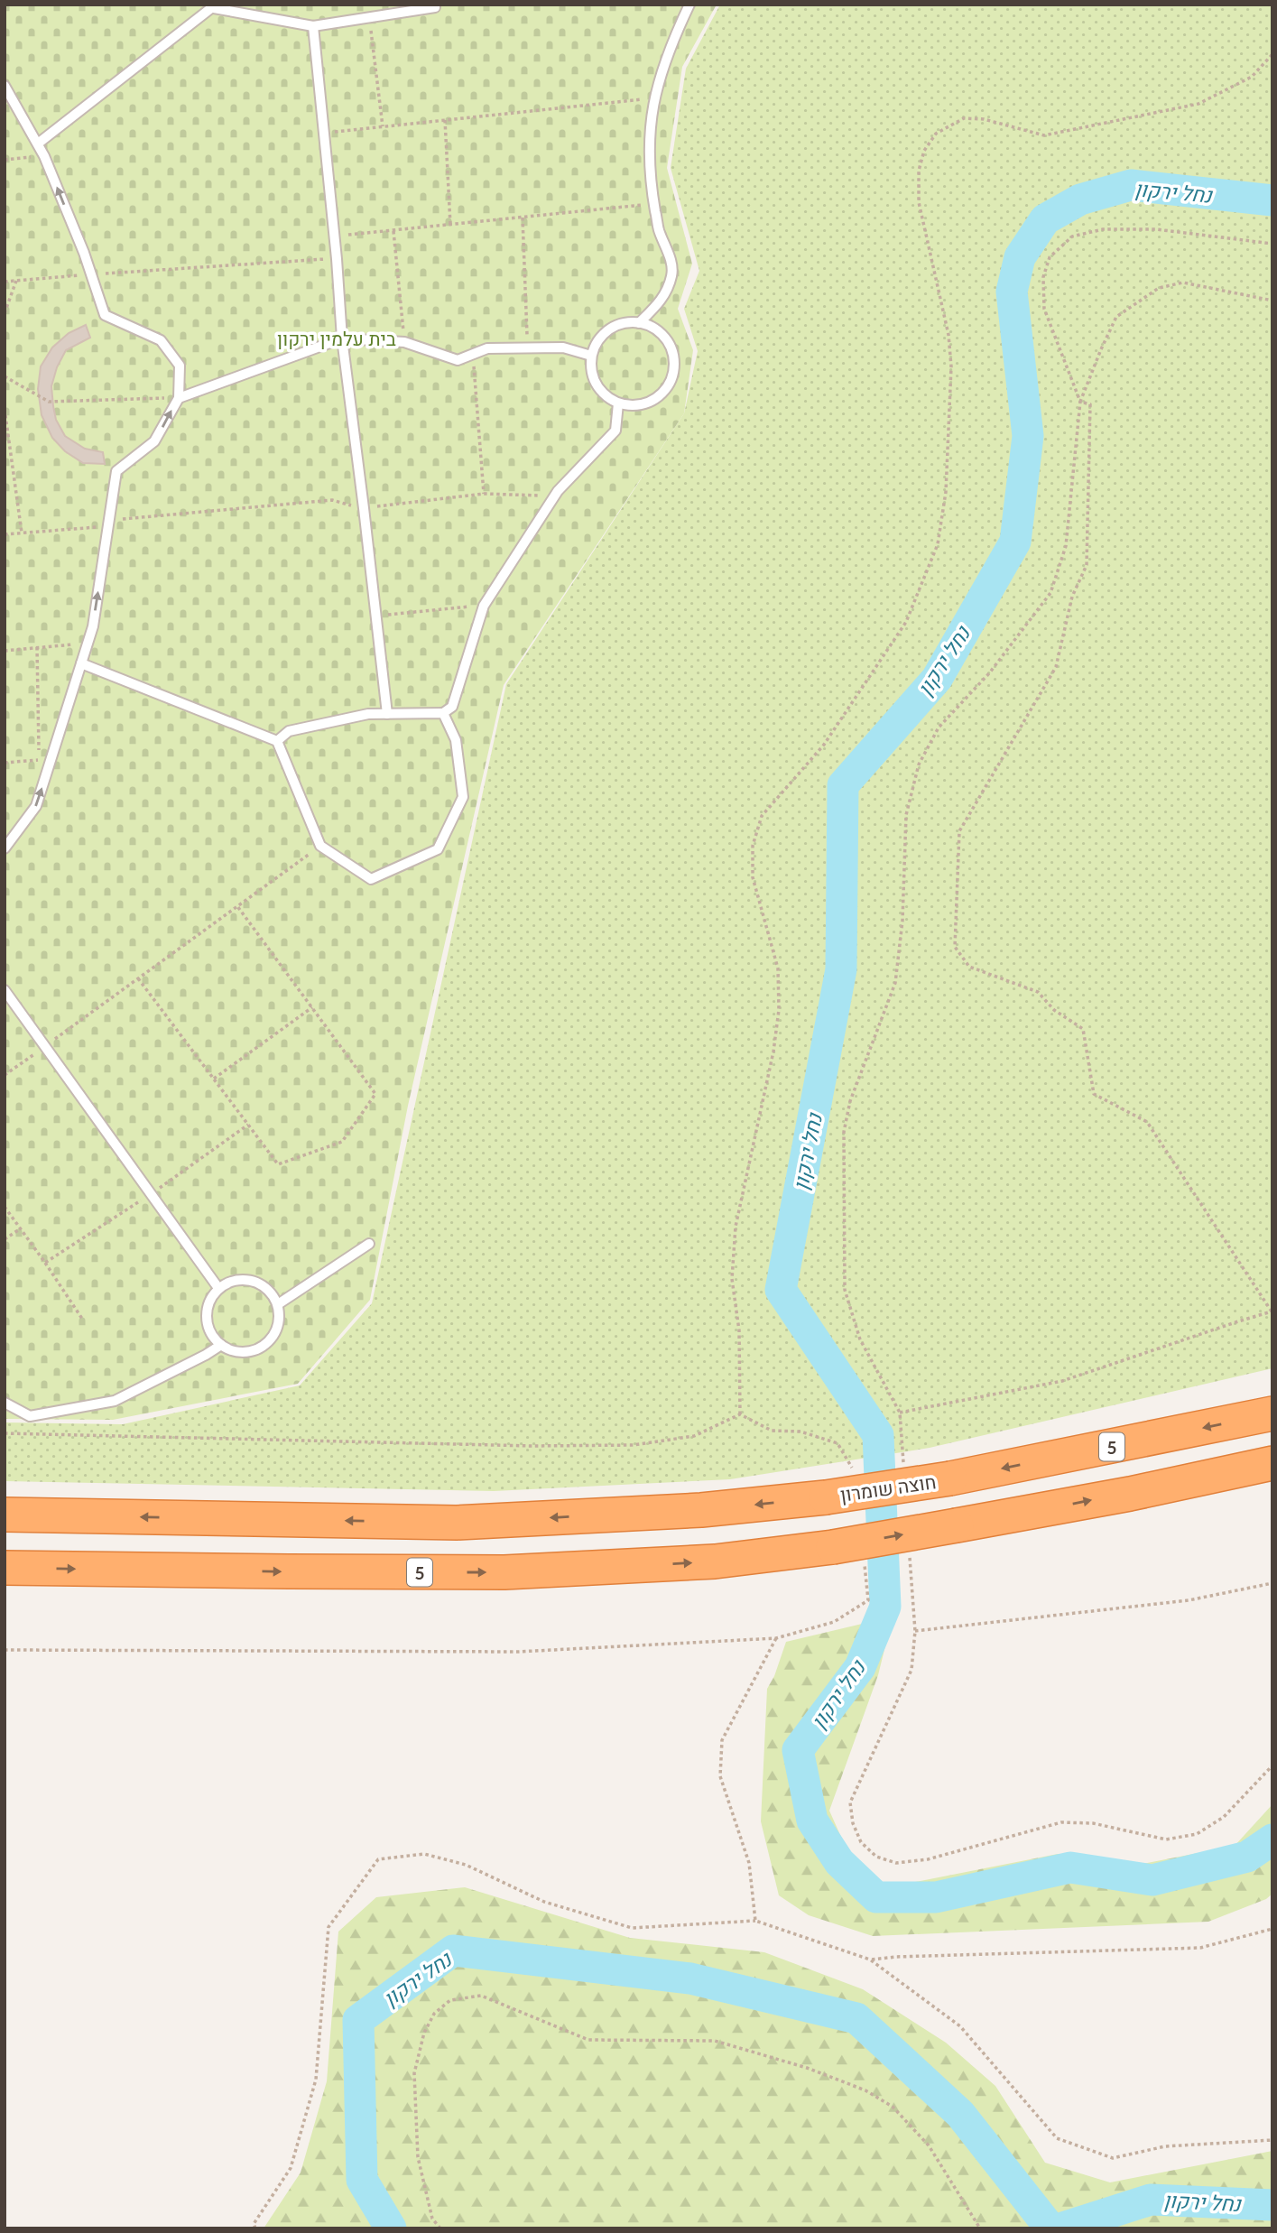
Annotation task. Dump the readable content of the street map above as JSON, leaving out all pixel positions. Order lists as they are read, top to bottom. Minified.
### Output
{"streets":{"highway":["5","חוצה שומרון"]},"water":["נחל ירקון"],"parks":["בית עלמין ירקון"]}
